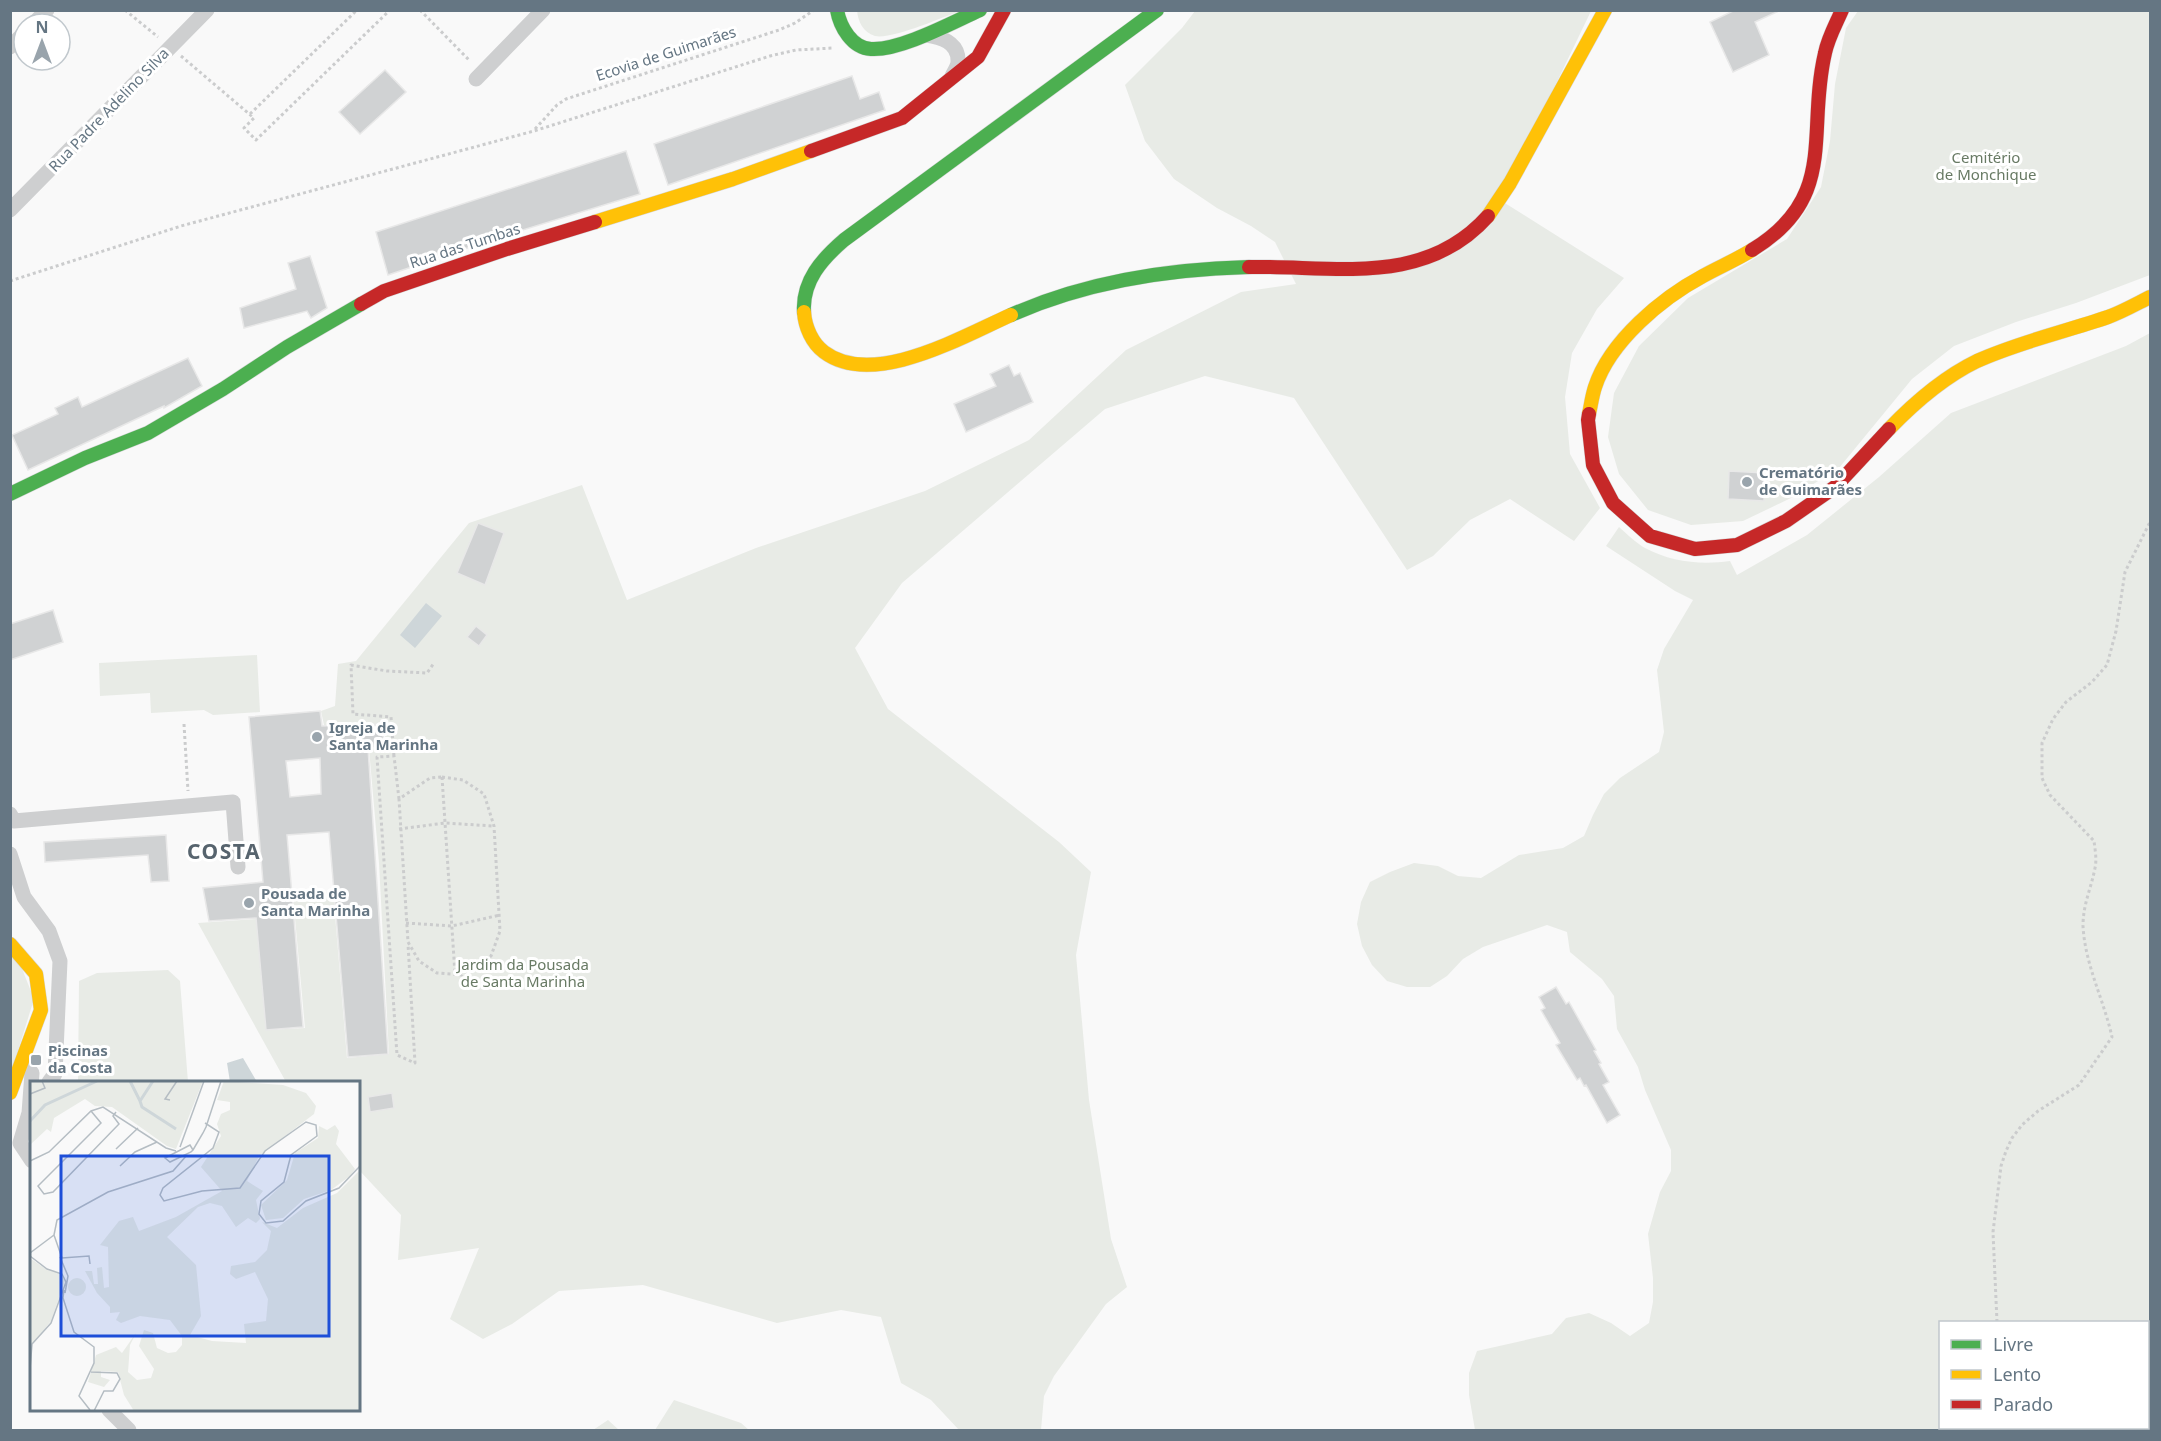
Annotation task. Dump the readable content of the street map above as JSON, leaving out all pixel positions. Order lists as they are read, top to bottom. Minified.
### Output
{"streets":{"street":["Rua Padre Adelino Silva","Rua das Tumbas"],"path":["Ecovia de Guimarães"]},"districts":["COSTA"],"parks":["Cemitério de Monchique","Jardim da Pousada de Santa Marinha"],"places":{"other":["Crematório de Guimarães","Igreja de Santa Marinha","Pousada de Santa Marinha"],"transit":["Piscinas da Costa"]},"legend":["Livre","Lento","Parado"],"north":"top"}
